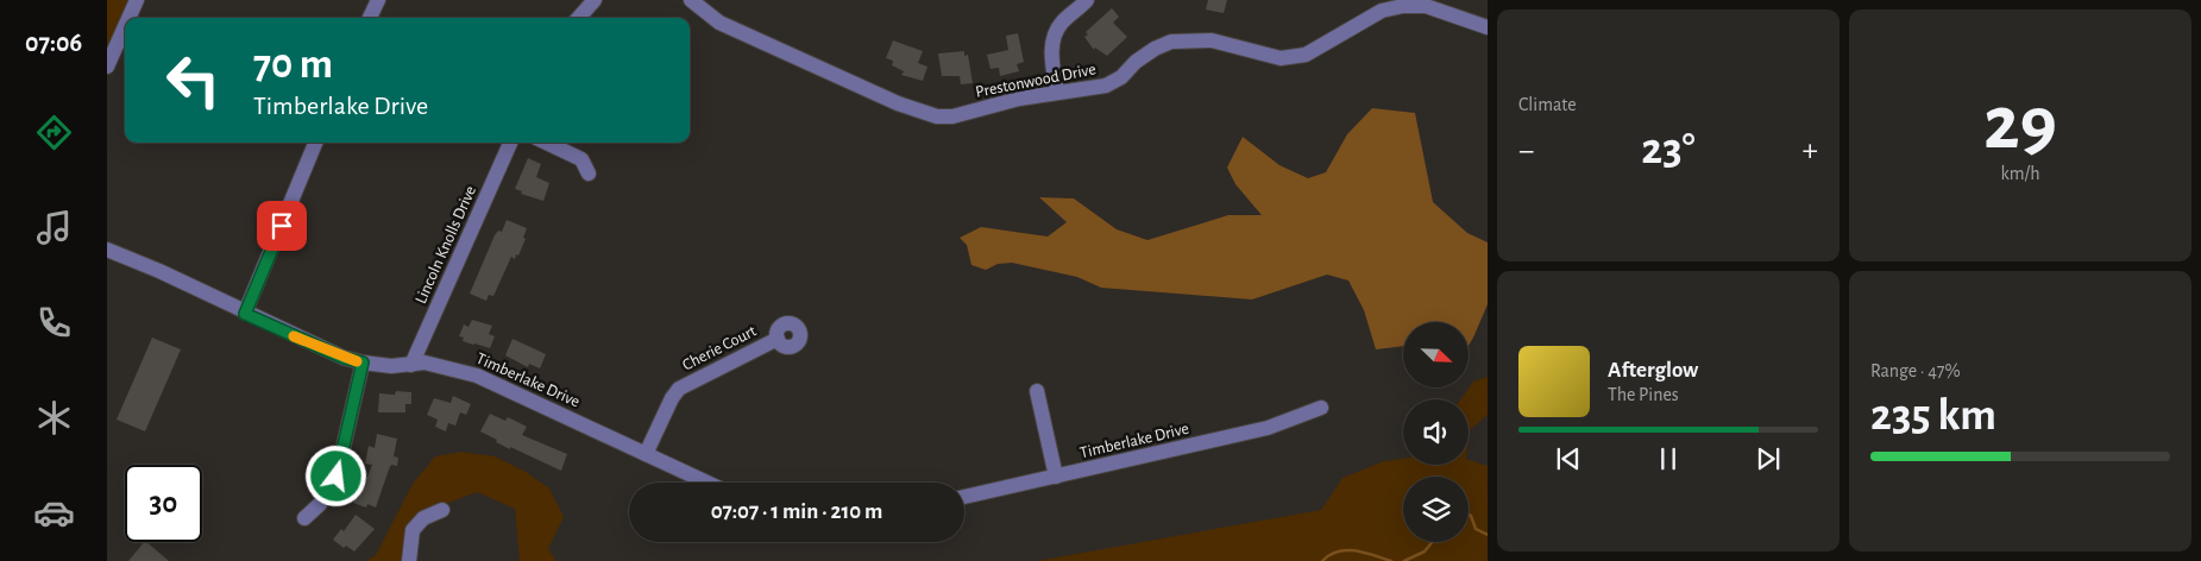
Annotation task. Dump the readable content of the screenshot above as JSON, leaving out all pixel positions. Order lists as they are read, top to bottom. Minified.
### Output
{"streets":{"street":["Prestonwood Drive","Lincoln Knolls Drive","Cherie Court","Timberlake Drive"]},"crossings":[["Lincoln Knolls Drive","Timberlake Drive"],["Cherie Court","Timberlake Drive"]],"north":"bottom right","page":{"tabs":"07:06","tile":["Climate",["29","km/h"],["Range · 47%","235 km"]],"turn":["70 m","Timberlake Drive"],"heat":["−","23°","+"],"song":["Afterglow","The Pines"],"limit":"30","trip":"07:07 · 1 min · 210 m"}}
